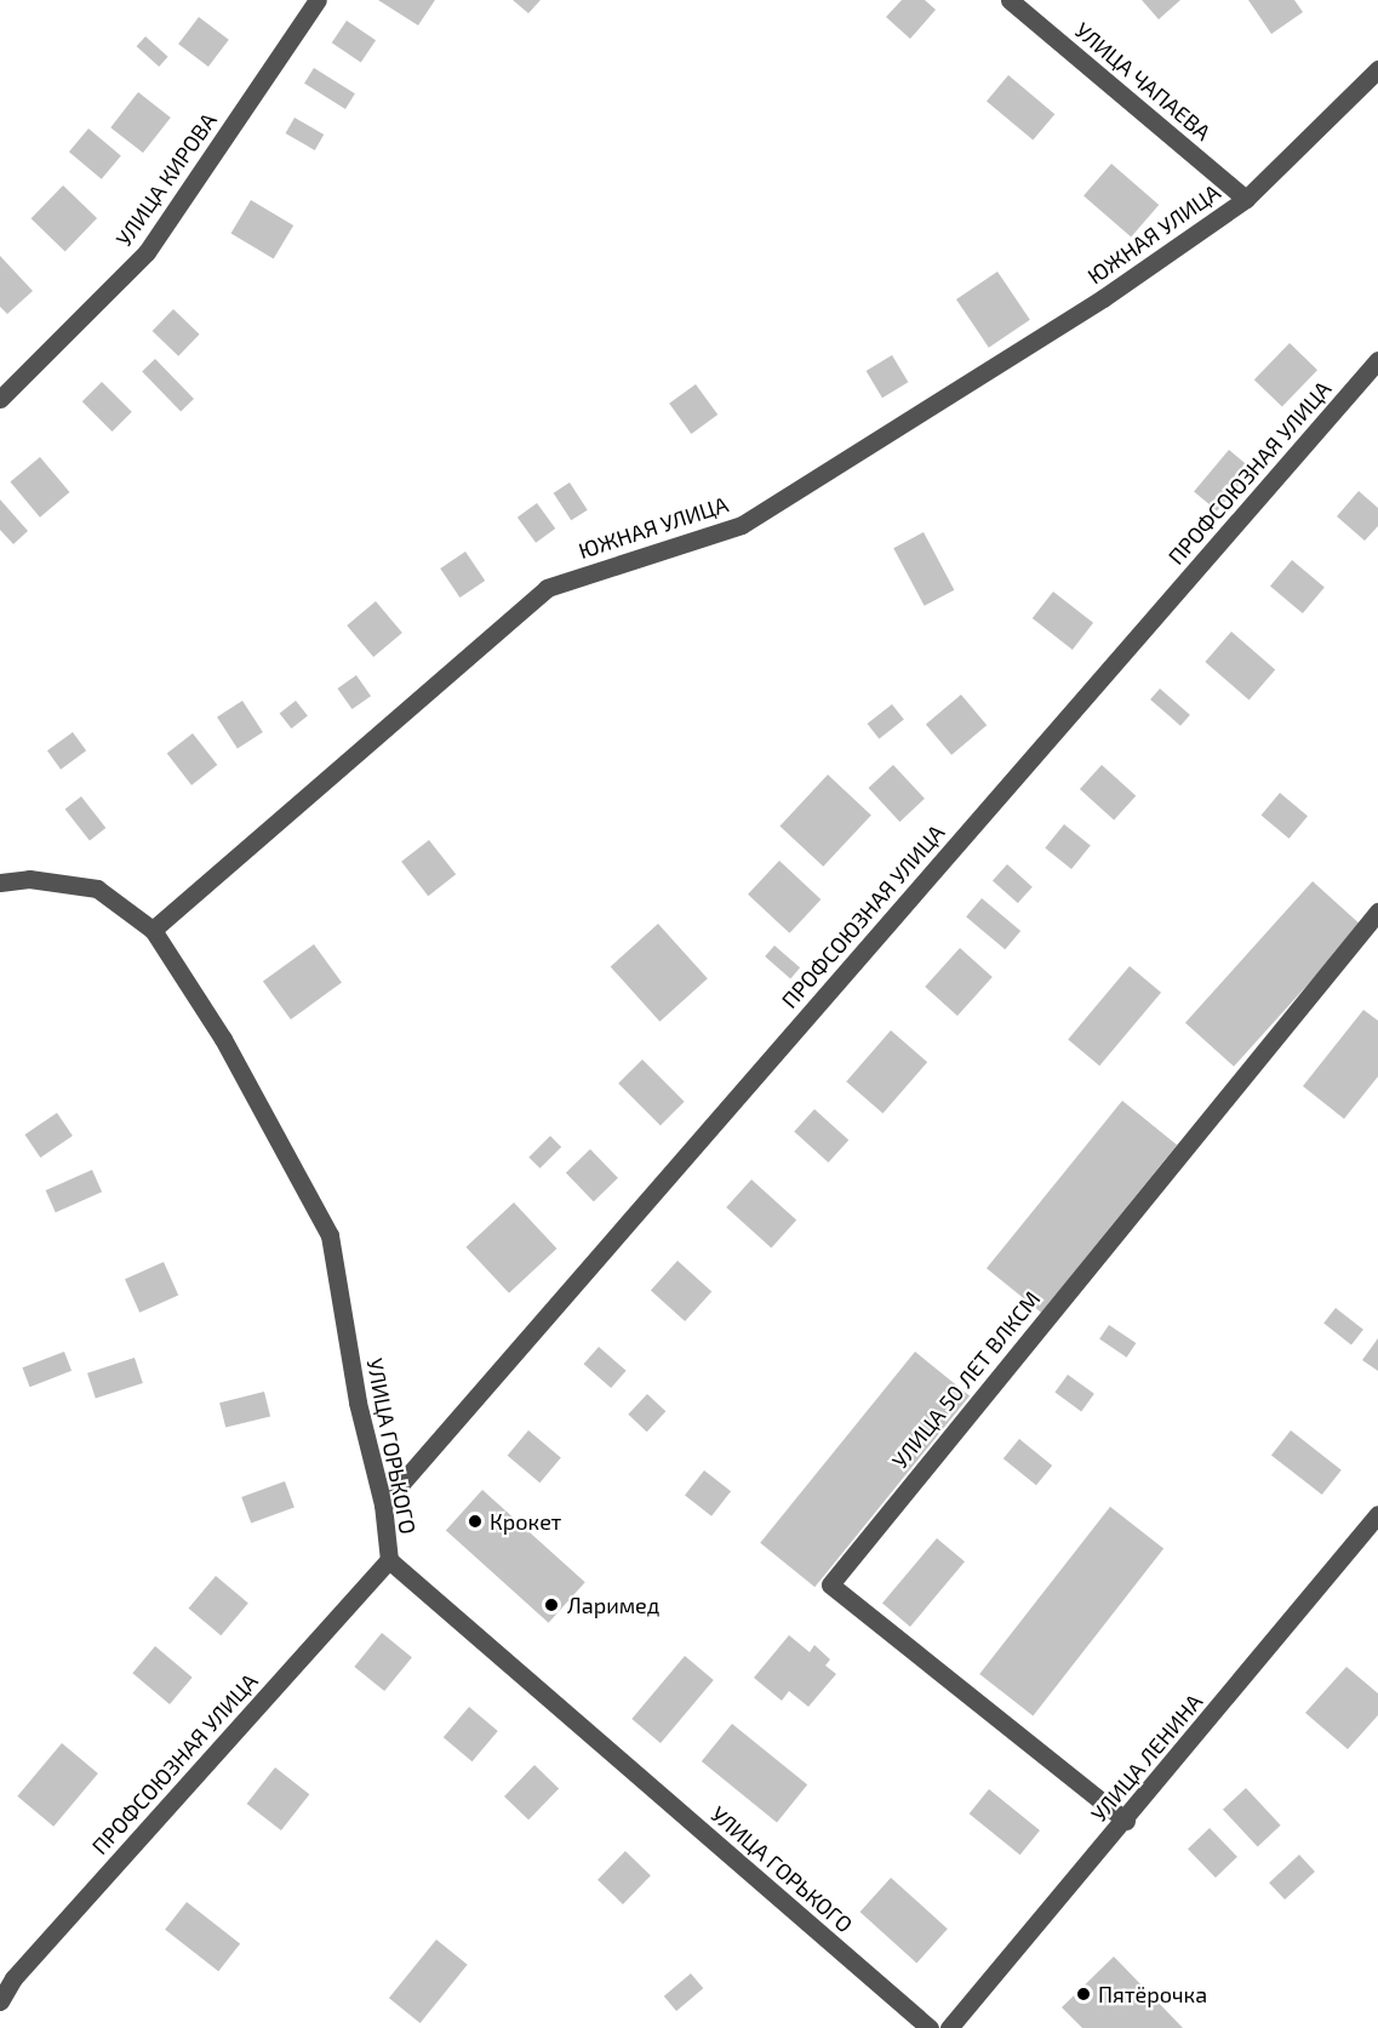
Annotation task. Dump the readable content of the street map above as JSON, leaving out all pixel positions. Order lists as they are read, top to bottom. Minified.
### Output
{"streets":{"street":["УЛИЦА ЧАПАЕВА","УЛИЦА КИРОВА","ЮЖНАЯ УЛИЦА","ПРОФСОЮЗНАЯ УЛИЦА","УЛИЦА 50 ЛЕТ ВЛКСМ","УЛИЦА ГОРЬКОГО","УЛИЦА ЛЕНИНА"]},"crossings":[["УЛИЦА ЧАПАЕВА","ЮЖНАЯ УЛИЦА"],["ЮЖНАЯ УЛИЦА","УЛИЦА ГОРЬКОГО"],["ПРОФСОЮЗНАЯ УЛИЦА","УЛИЦА ГОРЬКОГО"],["УЛИЦА 50 ЛЕТ ВЛКСМ","УЛИЦА ЛЕНИНА"]],"places":["Крокет","Ларимед","Пятёрочка"]}
